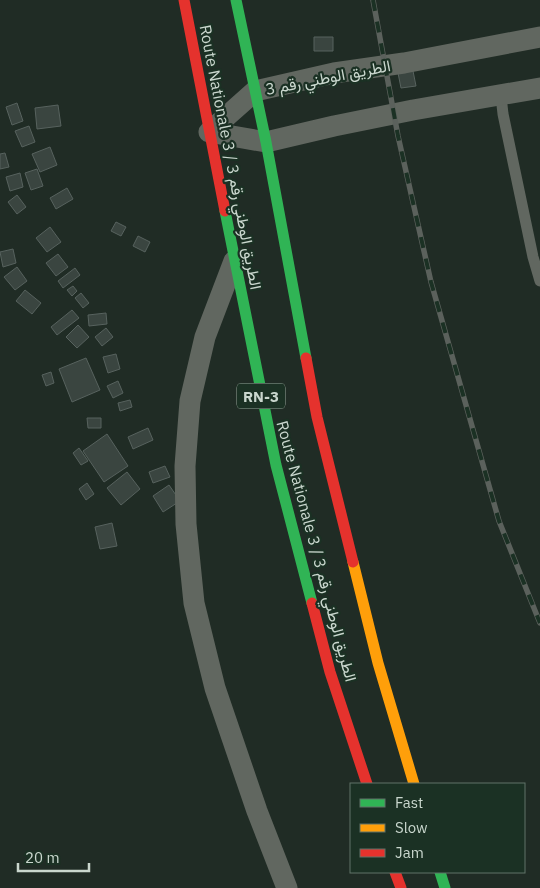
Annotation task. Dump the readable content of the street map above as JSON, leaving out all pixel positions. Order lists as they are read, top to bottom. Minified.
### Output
{"streets":{"highway":["Route Nationale 3 / الطريق الوطني رقم 3","RN-3"],"street":["الطريق الوطني رقم 3"]},"crossings":[["الطريق الوطني رقم 3","Route Nationale 3 / الطريق الوطني رقم 3"]],"legend":["Fast","Slow","Jam"],"scale_bar":"20 m"}
